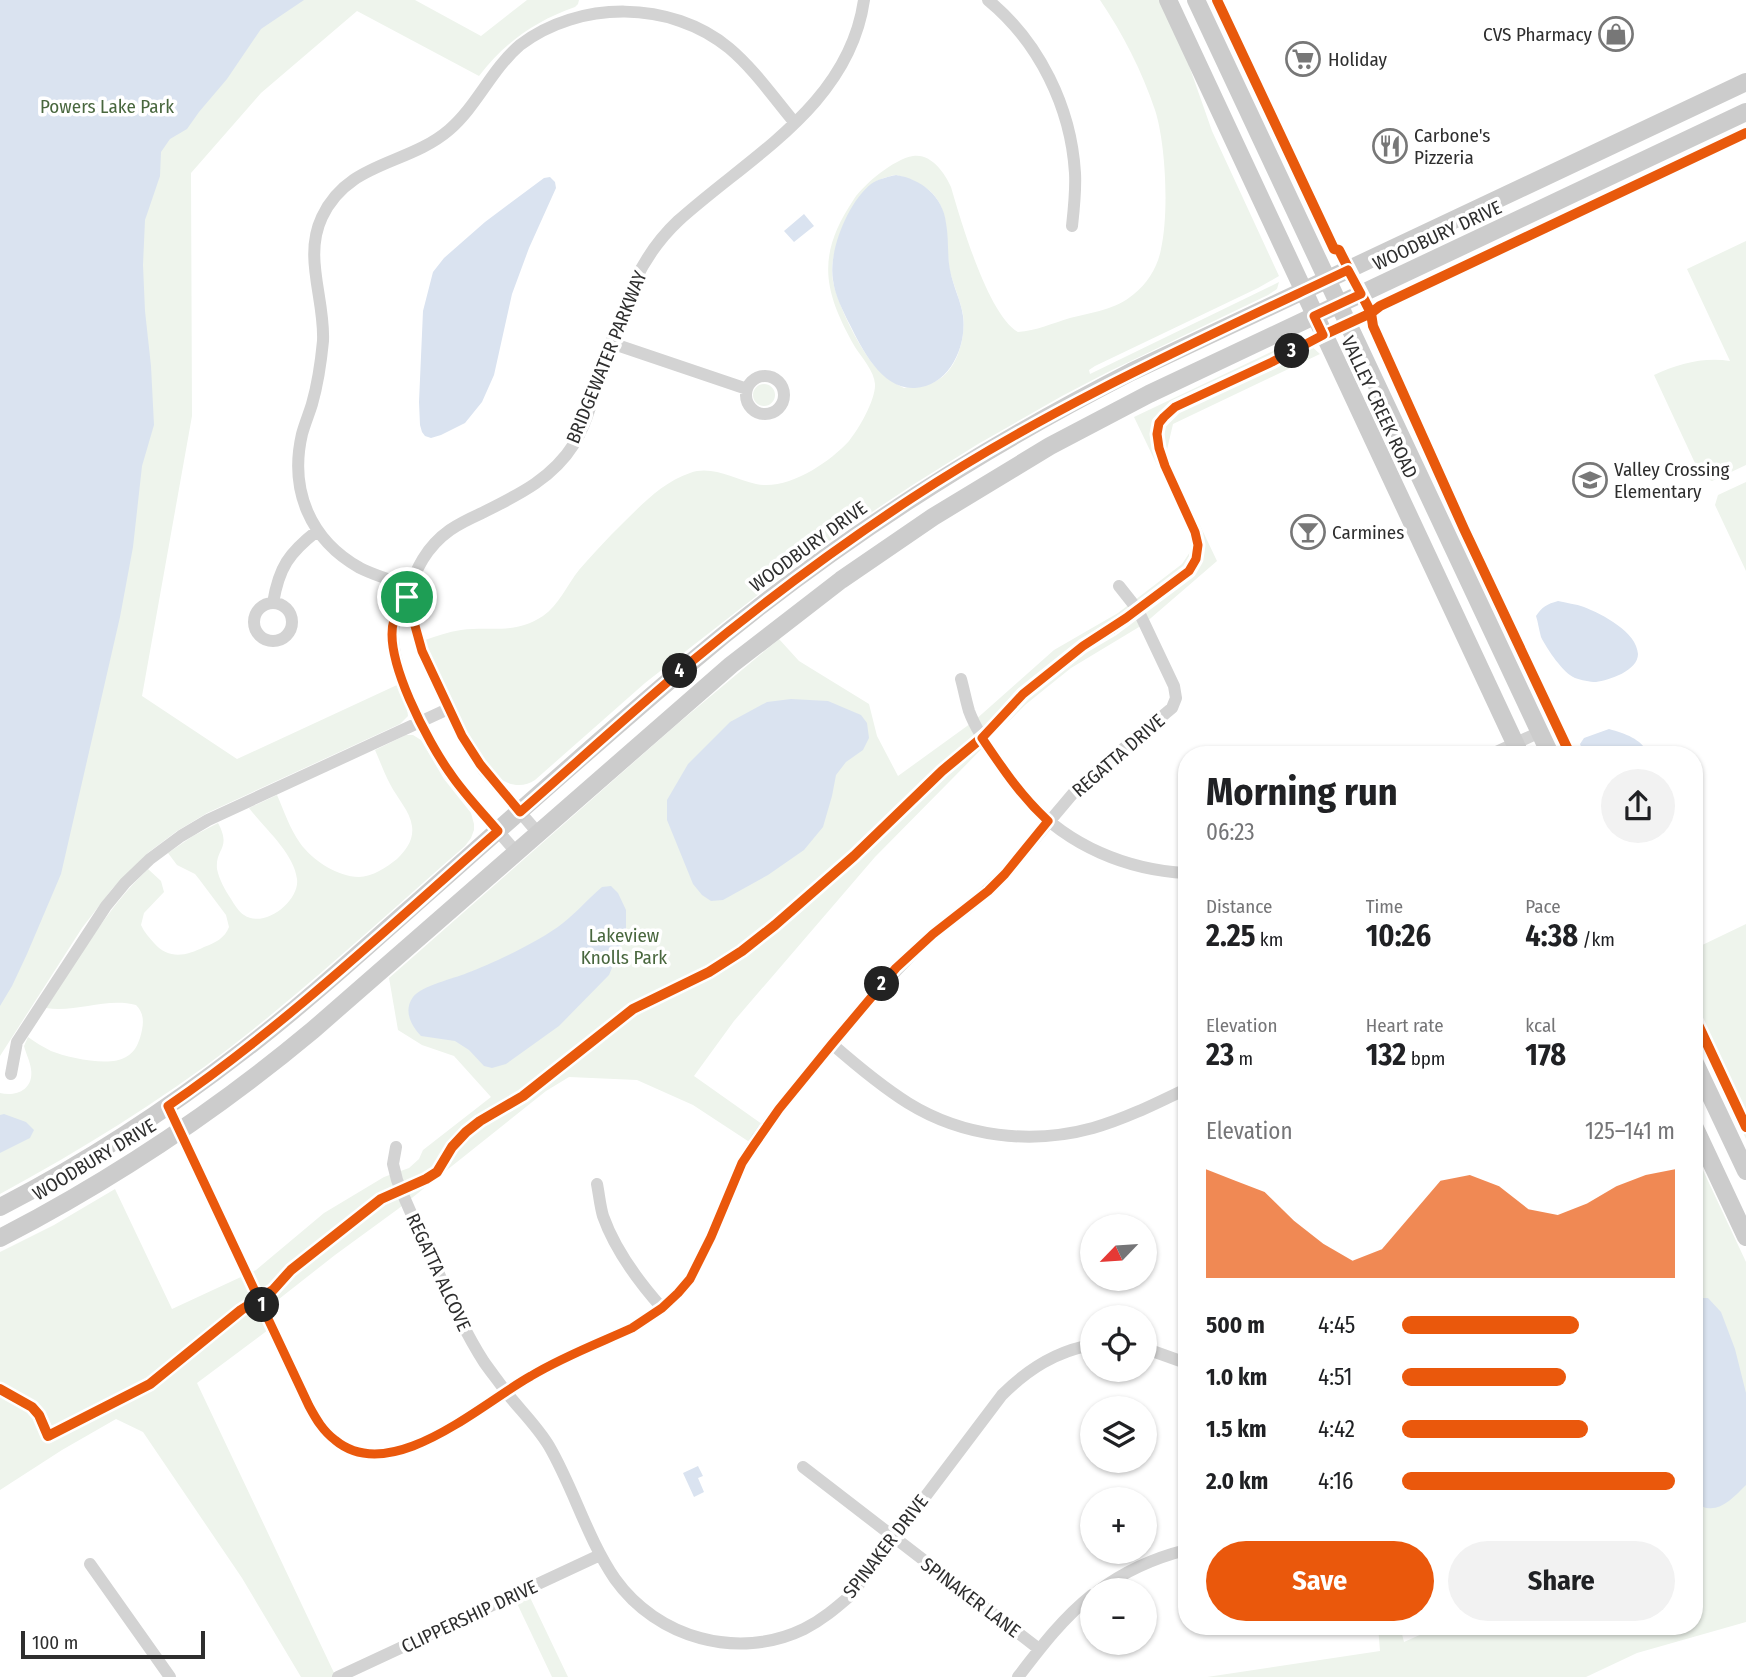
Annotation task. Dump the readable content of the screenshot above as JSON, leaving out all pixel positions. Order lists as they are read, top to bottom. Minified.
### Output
{"streets":{"main road":["WOODBURY DRIVE","VALLEY CREEK ROAD"],"street":["BRIDGEWATER PARKWAY","REGATTA DRIVE","REGATTA ALCOVE","SPINAKER DRIVE","SPINAKER LANE","CLIPPERSHIP DRIVE"]},"crossings":[["WOODBURY DRIVE","BRIDGEWATER PARKWAY"],["WOODBURY DRIVE","VALLEY CREEK ROAD"],["WOODBURY DRIVE","REGATTA DRIVE"],["REGATTA DRIVE","REGATTA ALCOVE"],["REGATTA DRIVE","SPINAKER DRIVE"],["REGATTA ALCOVE","SPINAKER DRIVE"],["SPINAKER DRIVE","SPINAKER LANE"],["SPINAKER DRIVE","CLIPPERSHIP DRIVE"]],"parks":["Powers Lake Park","Lakeview Knolls Park"],"places":{"shop":["CVS Pharmacy"],"supermarket":["Holiday"],"restaurant":["Carbone's Pizzeria"],"school or university":["Valley Crossing Elementary"],"bar":["Carmines"]},"scale_bar":"100 m","north":"bottom left","page":{"pins":["3","4","2","1"],"heading":["Morning run","06:23"],"stats":[["Distance","2.25 km"],["Time","10:26"],["Pace","4:38 /km"],["Elevation","23 m"],["Heart rate","132 bpm"],["kcal","178"]],"chart":["Elevation","125–141 m"],"map_buttons":["+","−"],"list":[{"name":"500 m","note":"4:45"},{"name":"1.0 km","note":"4:51"},{"name":"1.5 km","note":"4:42"},{"name":"2.0 km","note":"4:16"}],"buttons":["Save","Share"],"scale":"100 m"}}
